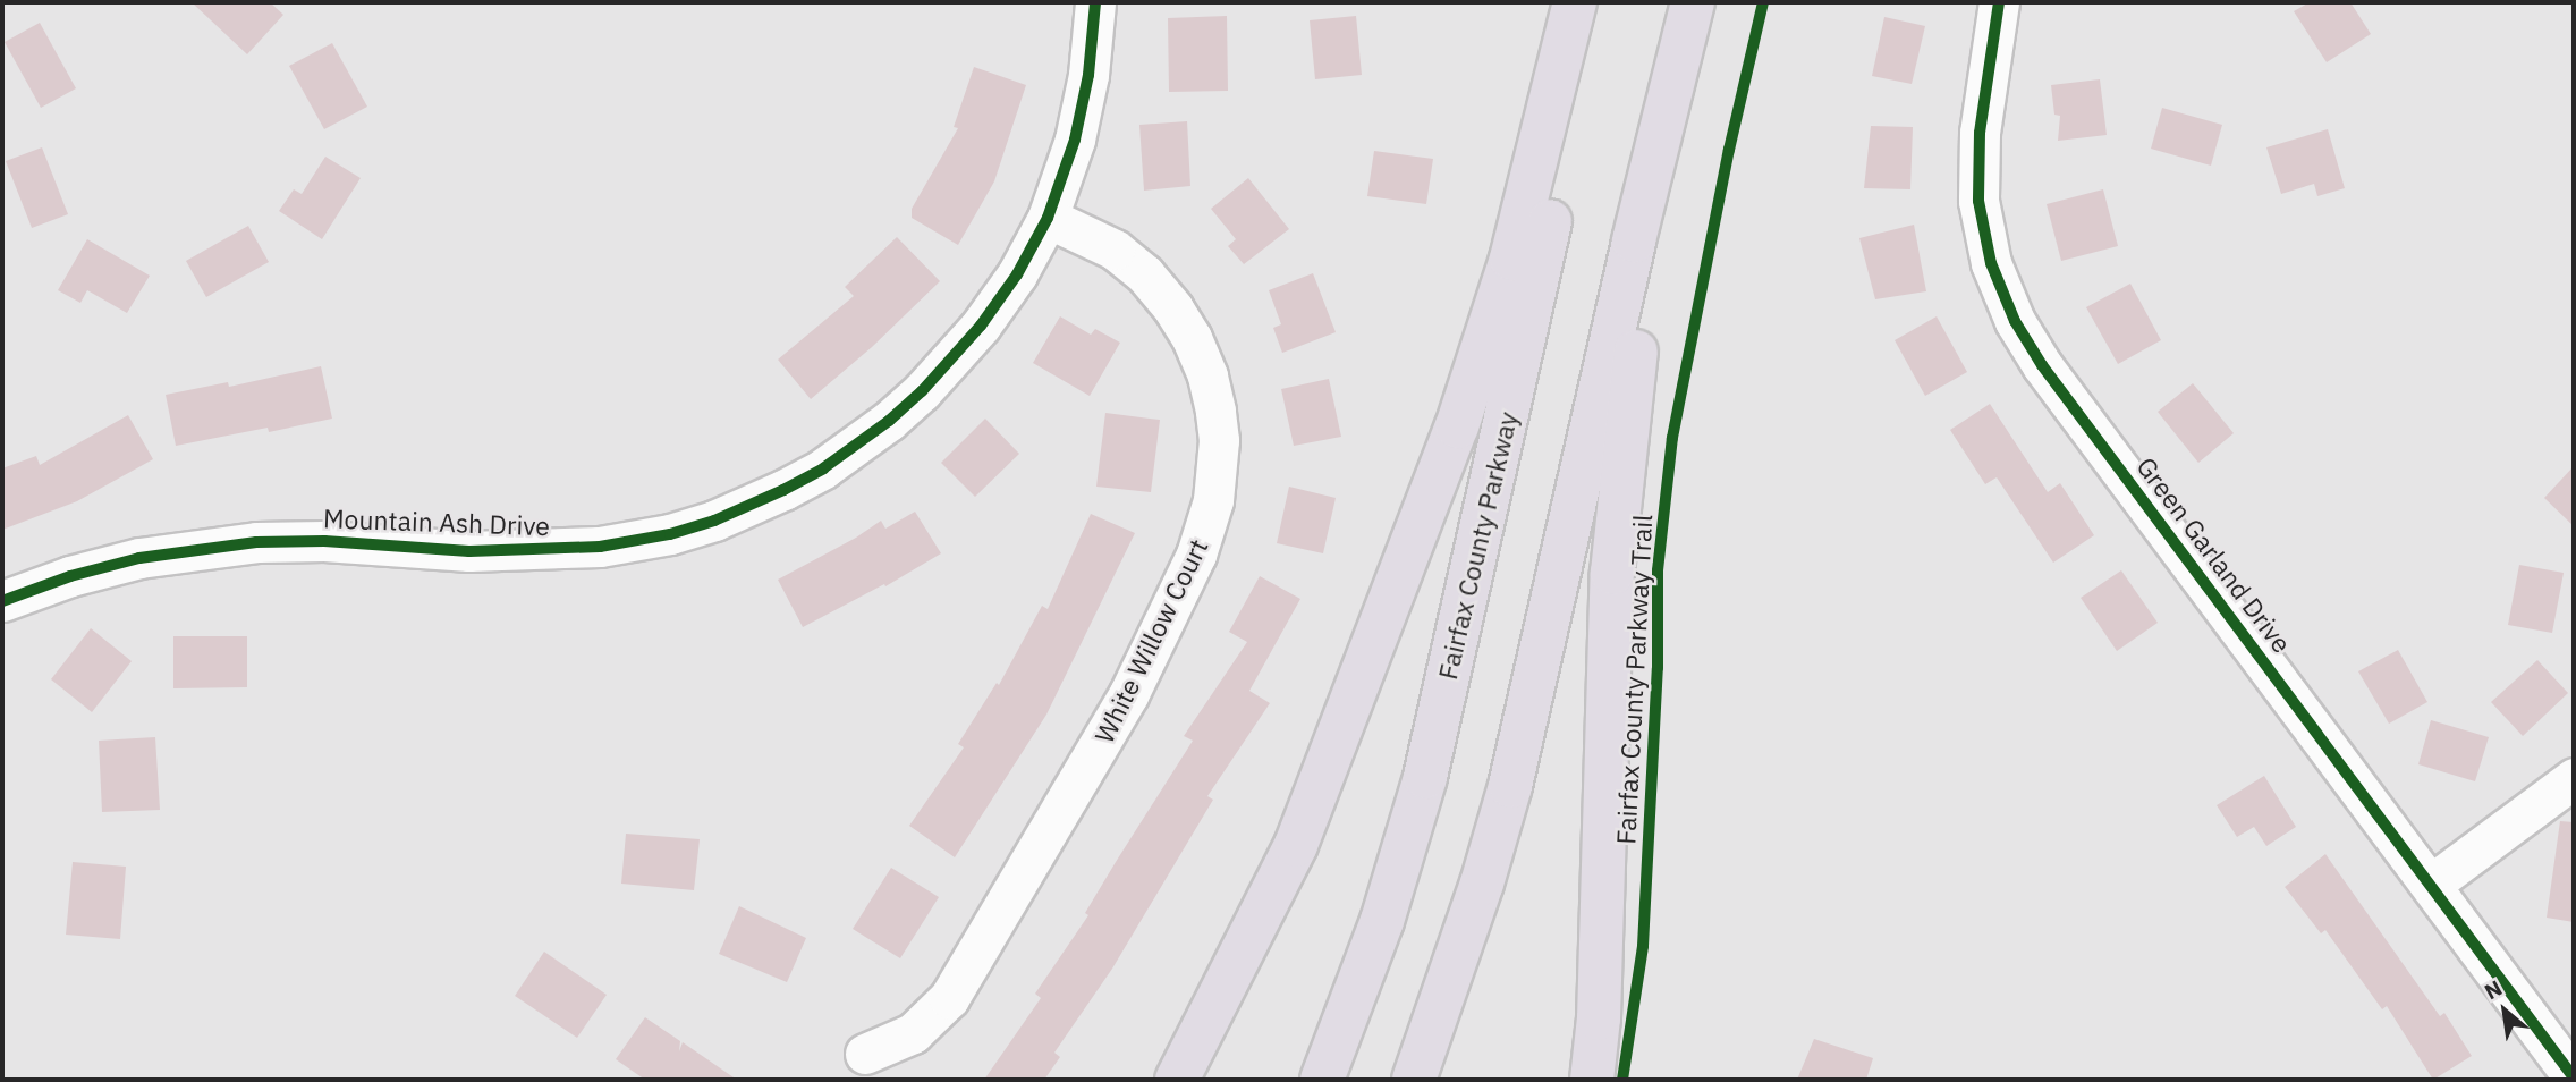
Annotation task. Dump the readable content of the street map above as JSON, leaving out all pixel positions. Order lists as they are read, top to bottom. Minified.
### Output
{"streets":{"highway":["Fairfax County Parkway"],"street":["Mountain Ash Drive","Green Garland Drive","White Willow Court"],"cycle path":["Fairfax County Parkway Trail"]},"crossings":[["Mountain Ash Drive","White Willow Court"]],"north":"top left"}
